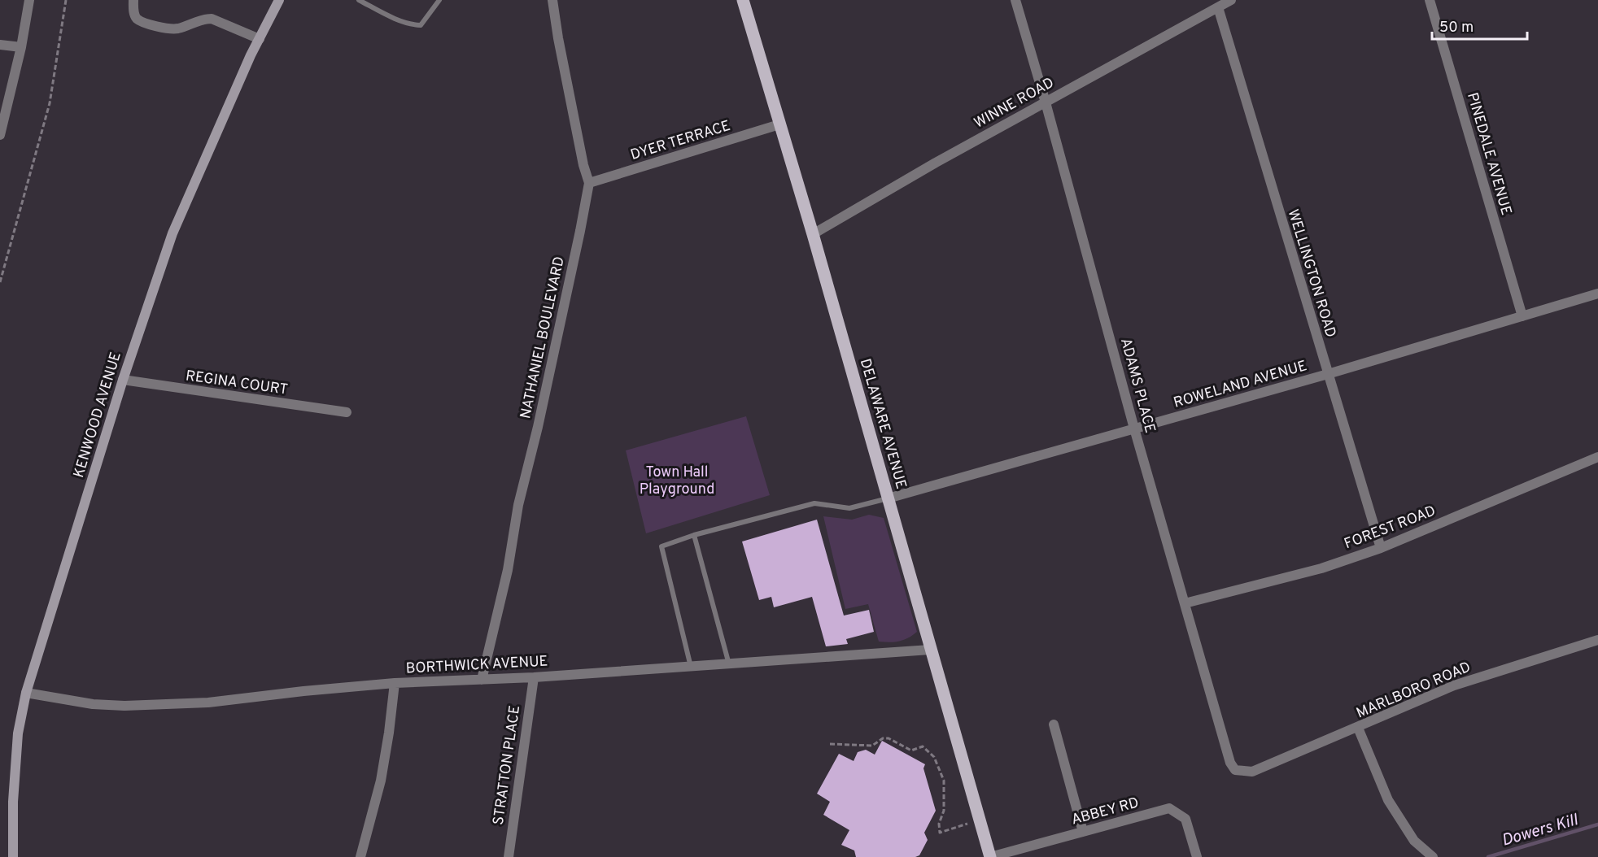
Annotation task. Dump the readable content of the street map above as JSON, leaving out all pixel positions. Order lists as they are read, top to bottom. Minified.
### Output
{"streets":{"main road":["KENWOOD AVENUE","DELAWARE AVENUE"],"street":["WINNE ROAD","DYER TERRACE","PINEDALE AVENUE","WELLINGTON ROAD","NATHANIEL BOULEVARD","REGINA COURT","ROWELAND AVENUE","ADAMS PLACE","FOREST ROAD","BORTHWICK AVENUE","MARLBORO ROAD","STRATTON PLACE","ABBEY RD"]},"crossings":[["WINNE ROAD","WELLINGTON ROAD"],["WINNE ROAD","ADAMS PLACE"],["WINNE ROAD","DELAWARE AVENUE"],["DYER TERRACE","NATHANIEL BOULEVARD"],["DYER TERRACE","DELAWARE AVENUE"],["PINEDALE AVENUE","ROWELAND AVENUE"],["WELLINGTON ROAD","ROWELAND AVENUE"],["WELLINGTON ROAD","FOREST ROAD"],["NATHANIEL BOULEVARD","BORTHWICK AVENUE"],["REGINA COURT","KENWOOD AVENUE"],["ROWELAND AVENUE","ADAMS PLACE"],["ROWELAND AVENUE","DELAWARE AVENUE"],["ADAMS PLACE","FOREST ROAD"],["ADAMS PLACE","MARLBORO ROAD"],["KENWOOD AVENUE","BORTHWICK AVENUE"],["DELAWARE AVENUE","BORTHWICK AVENUE"],["DELAWARE AVENUE","ABBEY RD"],["BORTHWICK AVENUE","STRATTON PLACE"]],"water":["Dowers Kill"],"parks":["Town Hall Playground"],"scale_bar":"50 m"}
